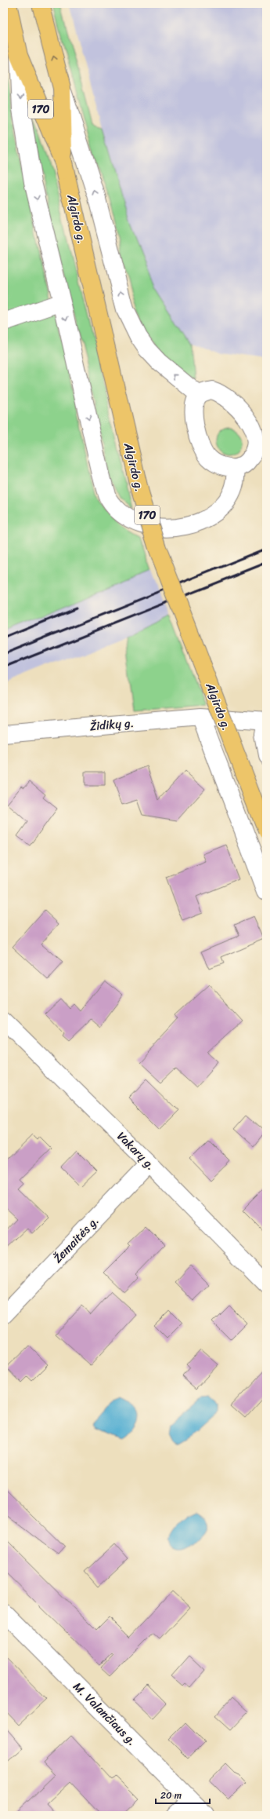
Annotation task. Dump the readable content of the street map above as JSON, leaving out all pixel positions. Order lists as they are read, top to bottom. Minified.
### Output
{"streets":{"main road":["170","Algirdo g."],"street":["Židikų g.","Vakarų g.","Žemaitės g.","M. Valančiaus g."]},"crossings":[["Vakarų g.","Žemaitės g."]],"scale_bar":"20 m"}
